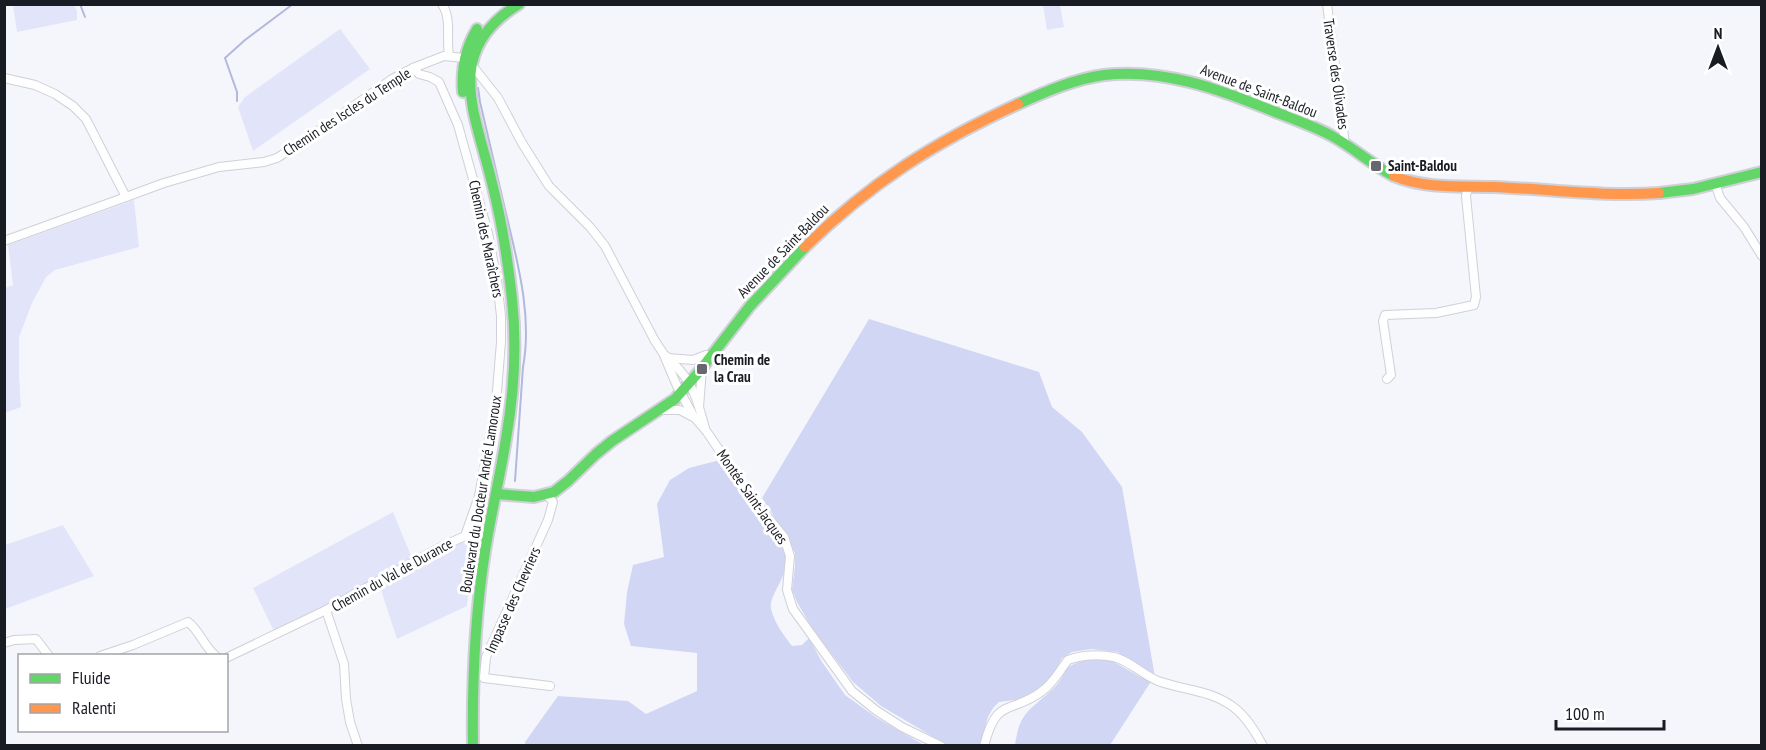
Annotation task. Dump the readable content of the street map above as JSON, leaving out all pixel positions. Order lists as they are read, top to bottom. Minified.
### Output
{"streets":{"street":["Traverse des Olivades","Avenue de Saint-Baldou","Chemin des Iscles du Temple","Chemin des Maraîchers","Boulevard du Docteur André Lamoroux","Montée Saint-Jacques","Chemin du Val de Durance","Impasse des Chevriers"]},"crossings":[["Traverse des Olivades","Avenue de Saint-Baldou"],["Avenue de Saint-Baldou","Impasse des Chevriers"],["Chemin des Iscles du Temple","Chemin des Maraîchers"],["Chemin des Maraîchers","Chemin du Val de Durance"],["Boulevard du Docteur André Lamoroux","Chemin du Val de Durance"]],"places":{"transit":["Saint-Baldou","Chemin de la Crau"]},"legend":["Fluide","Ralenti"],"scale_bar":"100 m","north":"top"}
